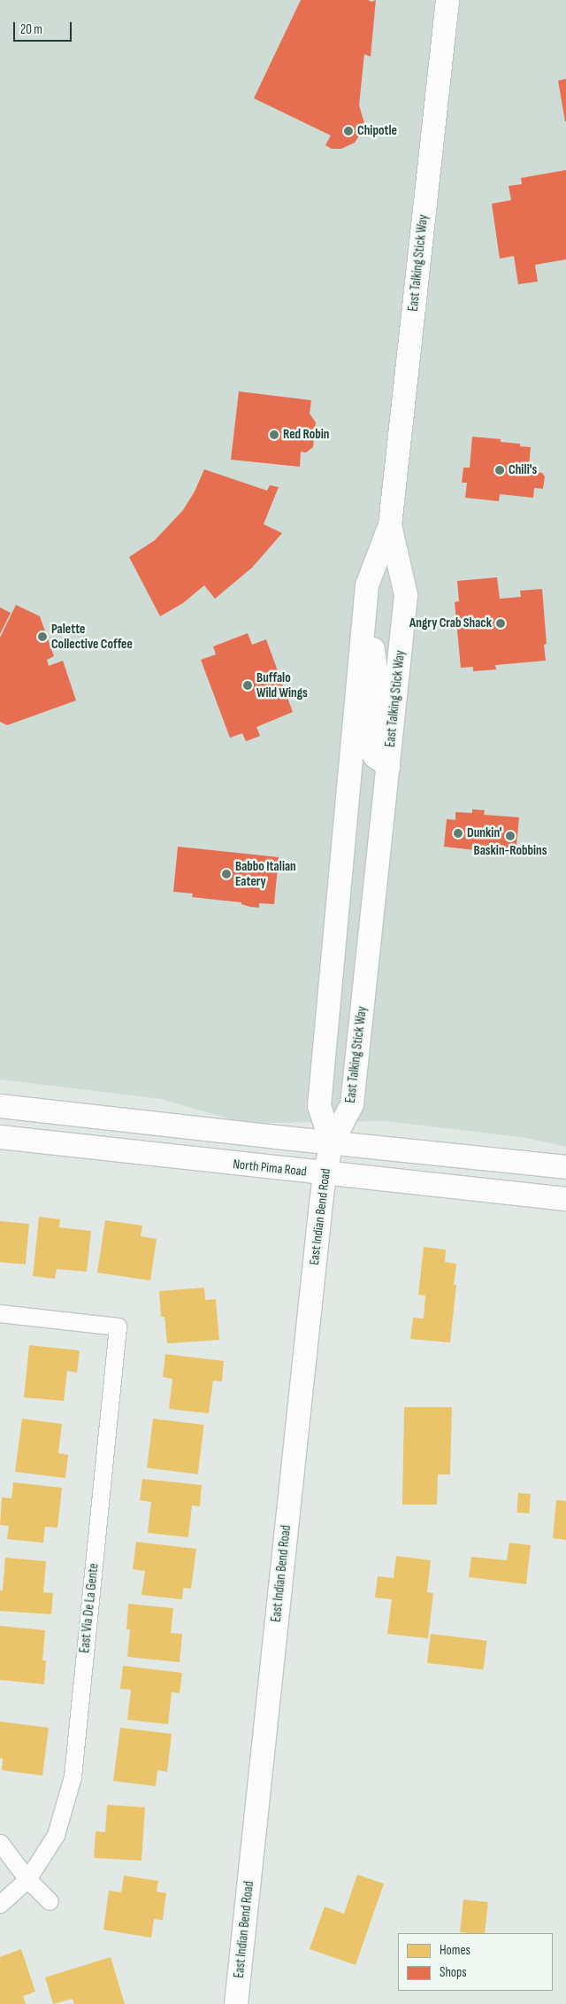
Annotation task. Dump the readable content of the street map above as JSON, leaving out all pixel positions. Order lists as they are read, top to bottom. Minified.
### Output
{"streets":{"main road":["East Talking Stick Way","North Pima Road","East Indian Bend Road"],"street":["East Via De La Gente"]},"crossings":[["East Talking Stick Way","East Indian Bend Road"],["North Pima Road","East Indian Bend Road"]],"places":["Chipotle","Red Robin","Chili's","Angry Crab Shack","Palette Collective Coffee","Buffalo Wild Wings","Dunkin'","Baskin-Robbins","Babbo Italian Eatery"],"legend":["Homes","Shops"],"scale_bar":"20 m"}
